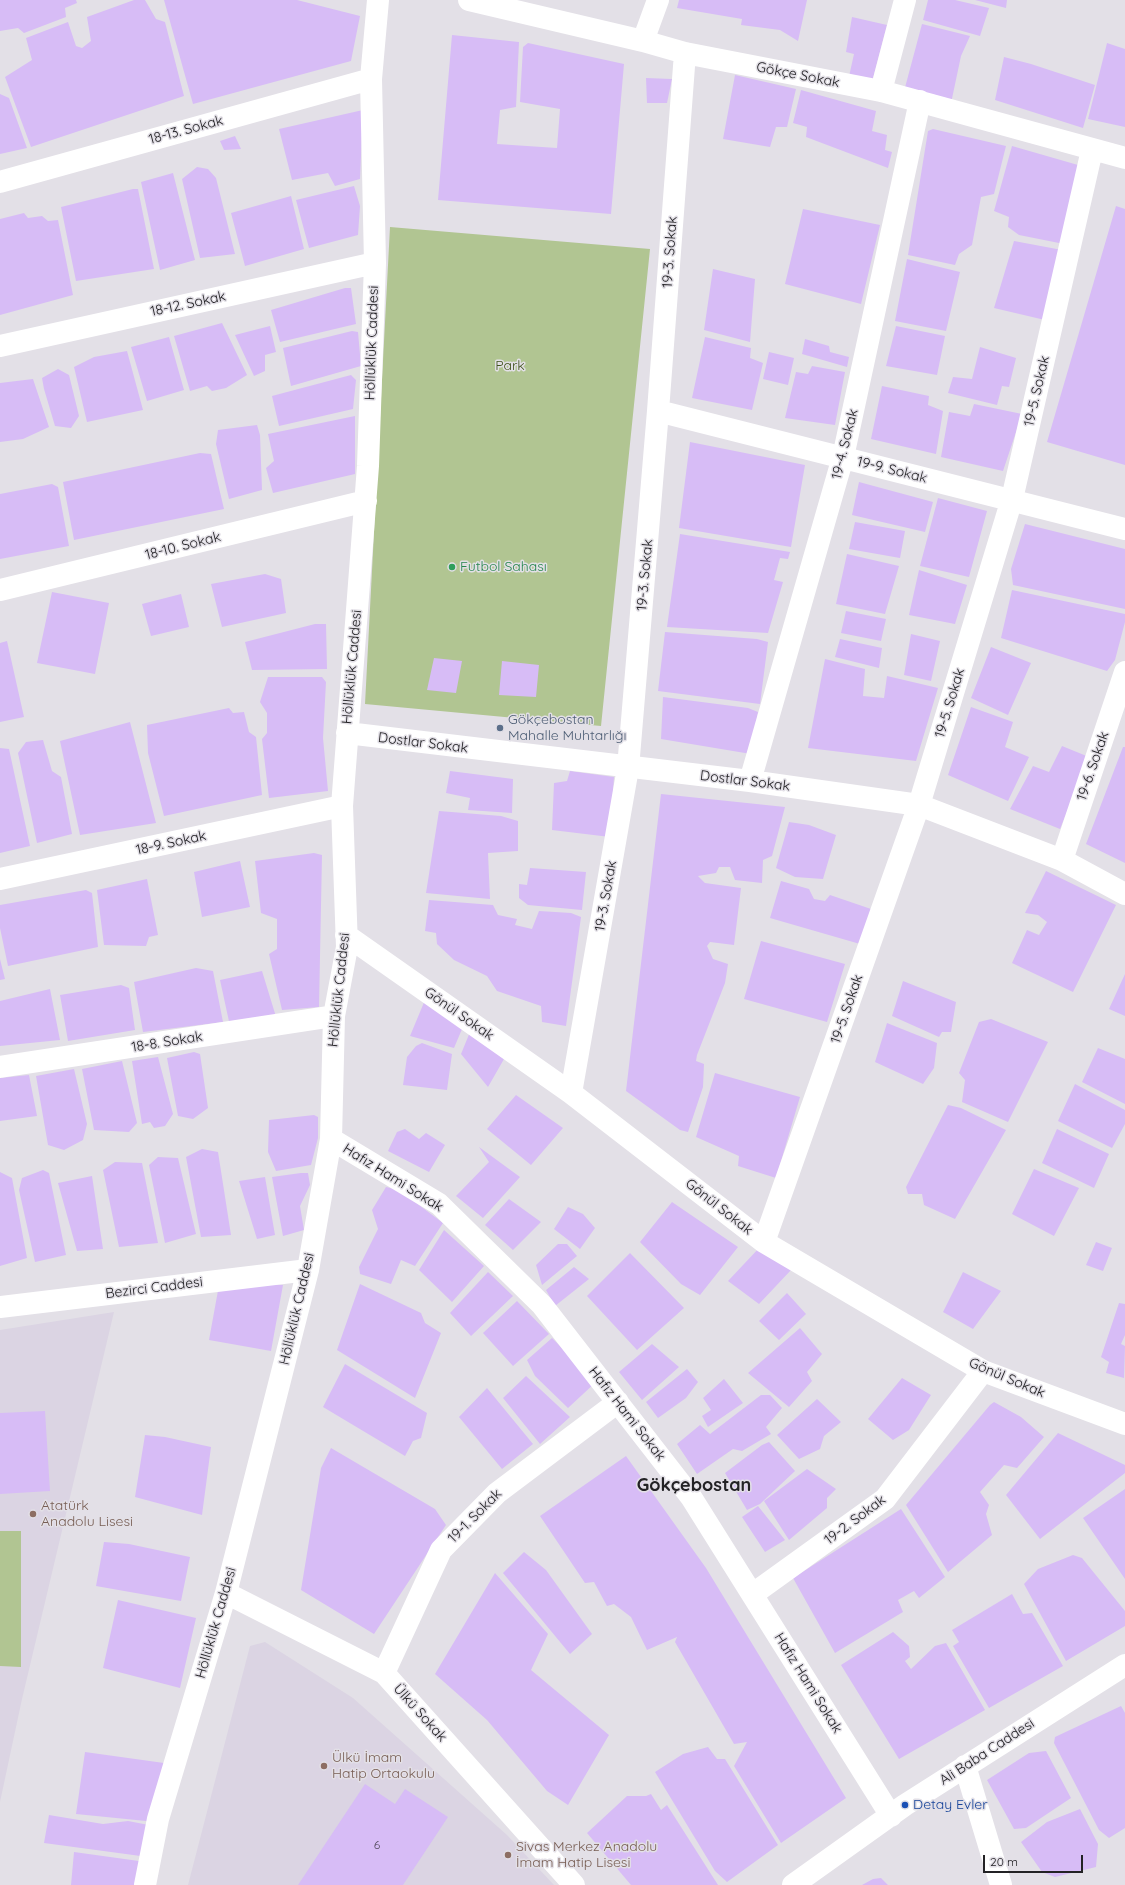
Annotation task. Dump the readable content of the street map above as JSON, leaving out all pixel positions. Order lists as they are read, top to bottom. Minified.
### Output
{"streets":{"street":["Gökçe Sokak","18-13. Sokak","19-3. Sokak","18-12. Sokak","Höllüklük Caddesi","19-5. Sokak","19-4. Sokak","19-9. Sokak","18-10. Sokak","Dostlar Sokak","19-6. Sokak","18-9. Sokak","Gönül Sokak","18-8. Sokak","Hafız Hami Sokak","Bezirci Caddesi","19-1. Sokak","19-2. Sokak","Ülkü Sokak","Ali Baba Caddesi"]},"crossings":[["Gökçe Sokak","19-3. Sokak"],["Gökçe Sokak","19-5. Sokak"],["Gökçe Sokak","19-4. Sokak"],["18-13. Sokak","Höllüklük Caddesi"],["19-3. Sokak","19-9. Sokak"],["19-3. Sokak","Dostlar Sokak"],["19-3. Sokak","Gönül Sokak"],["18-12. Sokak","Höllüklük Caddesi"],["Höllüklük Caddesi","18-10. Sokak"],["Höllüklük Caddesi","Dostlar Sokak"],["Höllüklük Caddesi","18-9. Sokak"],["Höllüklük Caddesi","Gönül Sokak"],["Höllüklük Caddesi","18-8. Sokak"],["Höllüklük Caddesi","Hafız Hami Sokak"],["Höllüklük Caddesi","Bezirci Caddesi"],["Höllüklük Caddesi","Ülkü Sokak"],["19-5. Sokak","19-9. Sokak"],["19-5. Sokak","Dostlar Sokak"],["19-5. Sokak","Gönül Sokak"],["19-4. Sokak","19-9. Sokak"],["19-4. Sokak","Dostlar Sokak"],["Dostlar Sokak","19-6. Sokak"],["Gönül Sokak","19-2. Sokak"],["Hafız Hami Sokak","19-1. Sokak"],["Hafız Hami Sokak","19-2. Sokak"],["Hafız Hami Sokak","Ali Baba Caddesi"],["19-1. Sokak","Ülkü Sokak"]],"districts":["Gökçebostan"],"parks":["Park"],"places":["Futbol Sahası","Gökçebostan Mahalle Muhtarlığı","Atatürk Anadolu Lisesi","Ülkü İmam Hatip Ortaokulu","Detay Evler","Sivas Merkez Anadolu İmam Hatip Lisesi"],"house_numbers":["6"],"scale_bar":"20 m"}
